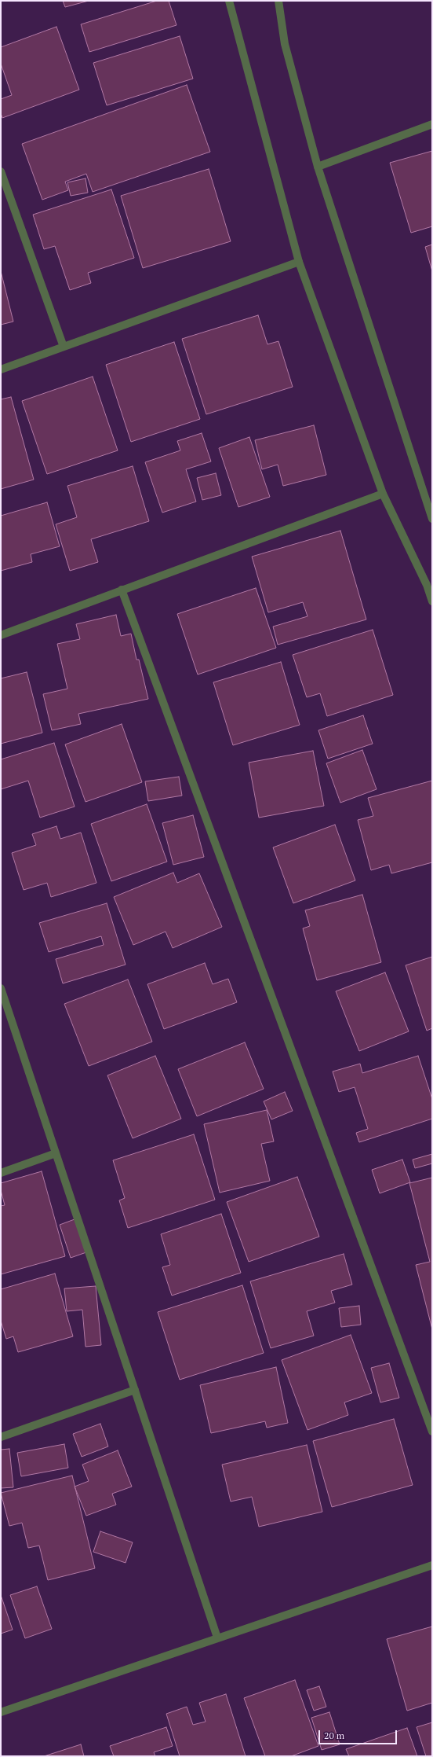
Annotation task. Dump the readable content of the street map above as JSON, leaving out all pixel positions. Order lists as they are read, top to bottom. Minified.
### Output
{"scale_bar":"20 m"}
